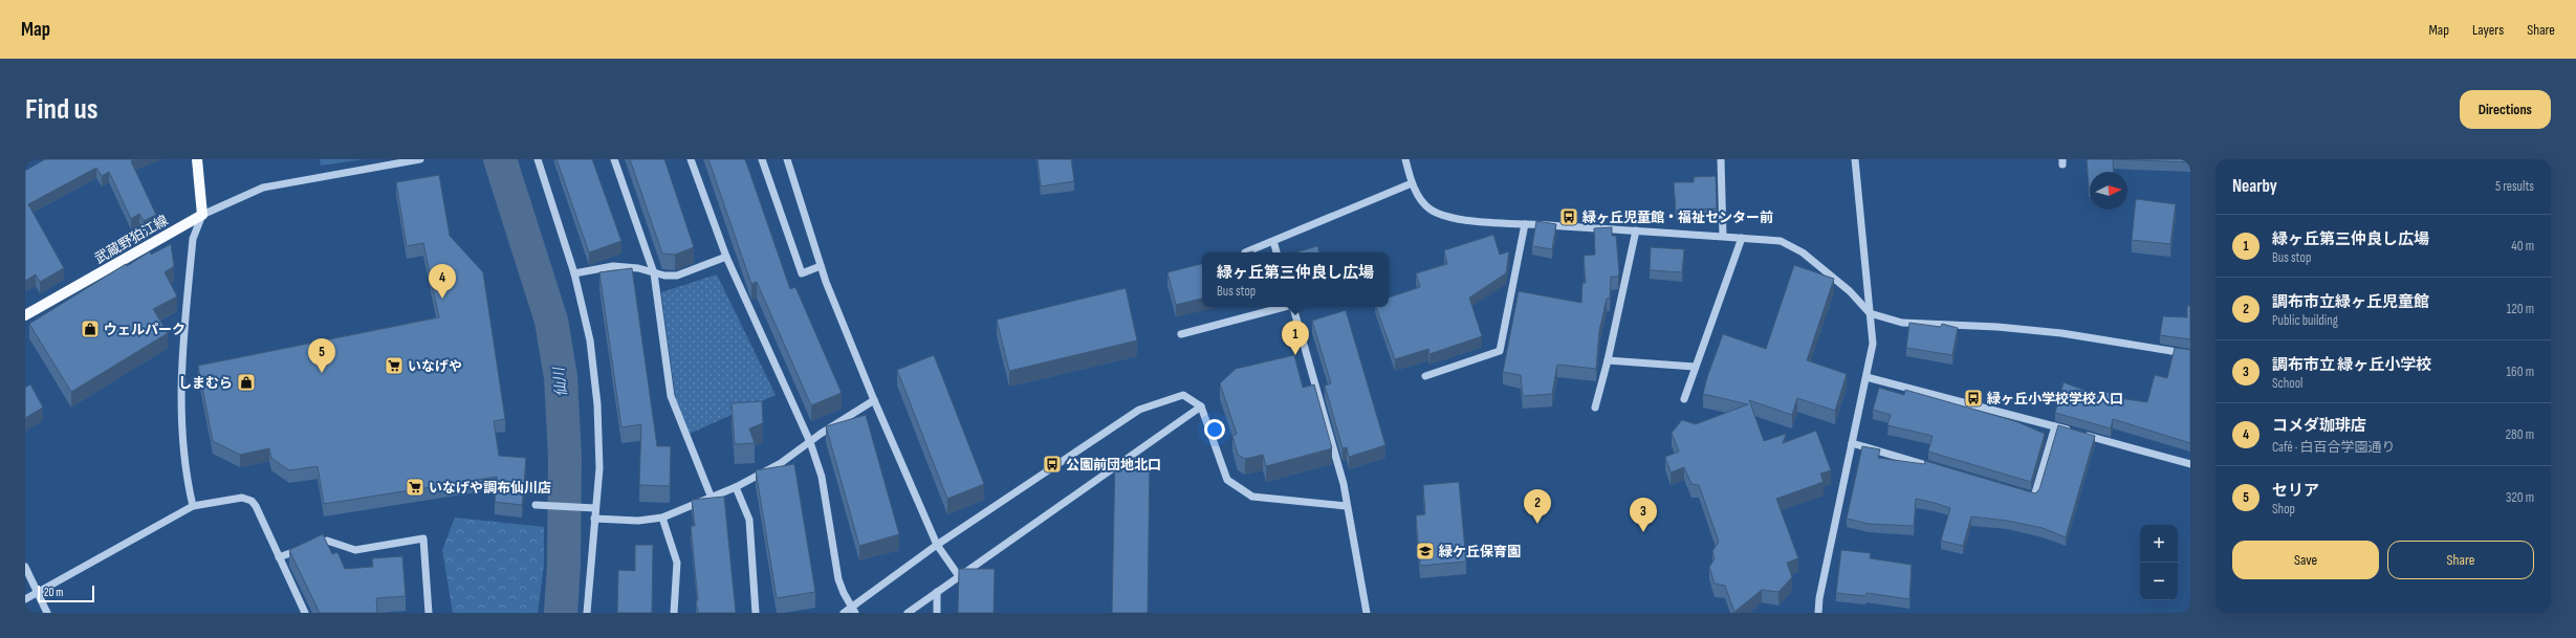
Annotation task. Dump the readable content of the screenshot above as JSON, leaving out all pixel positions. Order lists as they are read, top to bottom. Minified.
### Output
{"streets":{"main road":["武蔵野狛江線"]},"water":["仙川"],"places":{"bus stop":["緑ヶ丘児童館・福祉センター前","緑ヶ丘小学校学校入口","公園前団地北口"],"shop":["ウェルパーク","しまむら"],"supermarket":["いなげや","いなげや調布仙川店"],"school or university":["緑ケ丘保育園"]},"scale_bar":"20 m","north":"right","page":{"header":"Map","nav":["Map","Layers","Share"],"buttons":["Directions",["Save","Share"]],"title":"Find us","heading":["Nearby","5 results"],"list":[{"mark":"1","name":"緑ヶ丘第三仲良し広場","note":"Bus stop","value":"40 m"},{"mark":"2","name":"調布市立緑ヶ丘児童館","note":"Public building","value":"120 m"},{"mark":"3","name":"調布市立 緑ヶ丘小学校","note":"School","value":"160 m"},{"mark":"4","name":"コメダ珈琲店","note":"Café · 白百合学園通り","value":"280 m"},{"mark":"5","name":"セリア","note":"Shop","value":"320 m"}],"popup":["緑ヶ丘第三仲良し広場","Bus stop"],"pins":["4","1","5","2","3"],"map_buttons":["+","−"],"scale":"20 m"}}
